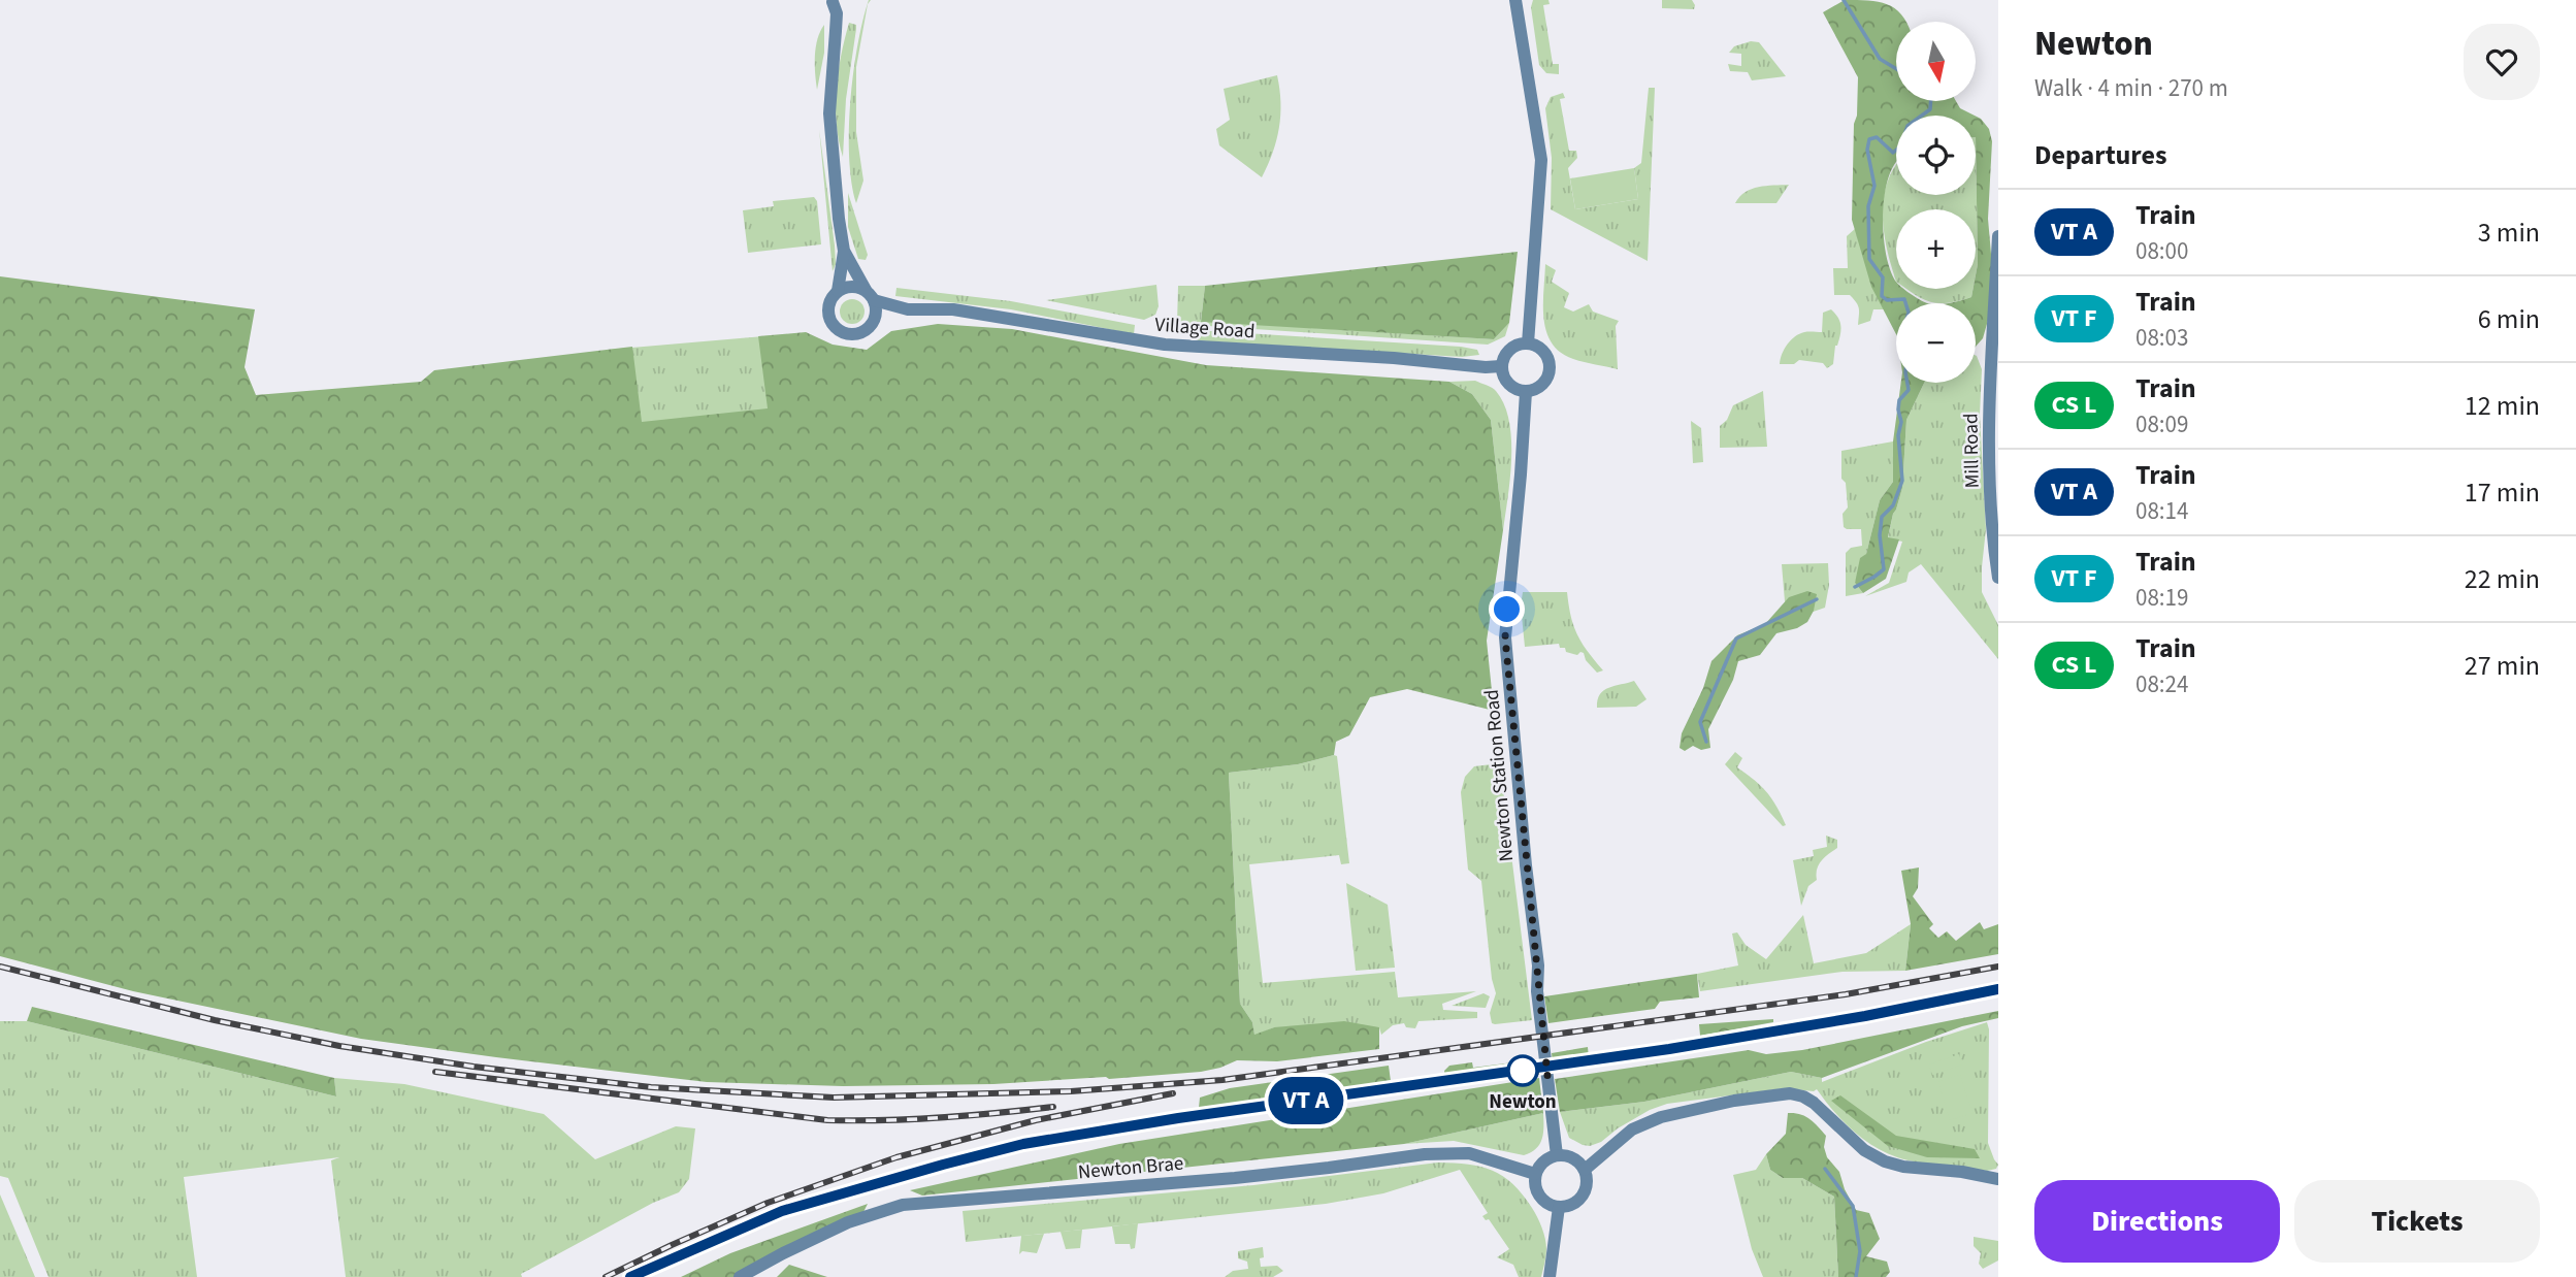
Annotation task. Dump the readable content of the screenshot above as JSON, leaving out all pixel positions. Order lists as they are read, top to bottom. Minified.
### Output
{"streets":{"street":["Village Road","Mill Road","Newton Station Road","Newton Brae"]},"crossings":[["Village Road","Newton Station Road"],["Newton Station Road","Newton Brae"]],"places":["Newton"],"north":"bottom","page":{"on_map":"VT A","heading":[["Newton","Walk · 4 min · 270 m"],"Departures"],"map_buttons":["+","−"],"list":[{"mark":"VT A","name":"Train","note":"08:00","value":"3 min"},{"mark":"VT F","name":"Train","note":"08:03","value":"6 min"},{"mark":"CS L","name":"Train","note":"08:09","value":"12 min"},{"mark":"VT A","name":"Train","note":"08:14","value":"17 min"},{"mark":"VT F","name":"Train","note":"08:19","value":"22 min"},{"mark":"CS L","name":"Train","note":"08:24","value":"27 min"}],"buttons":["Directions","Tickets"]}}
